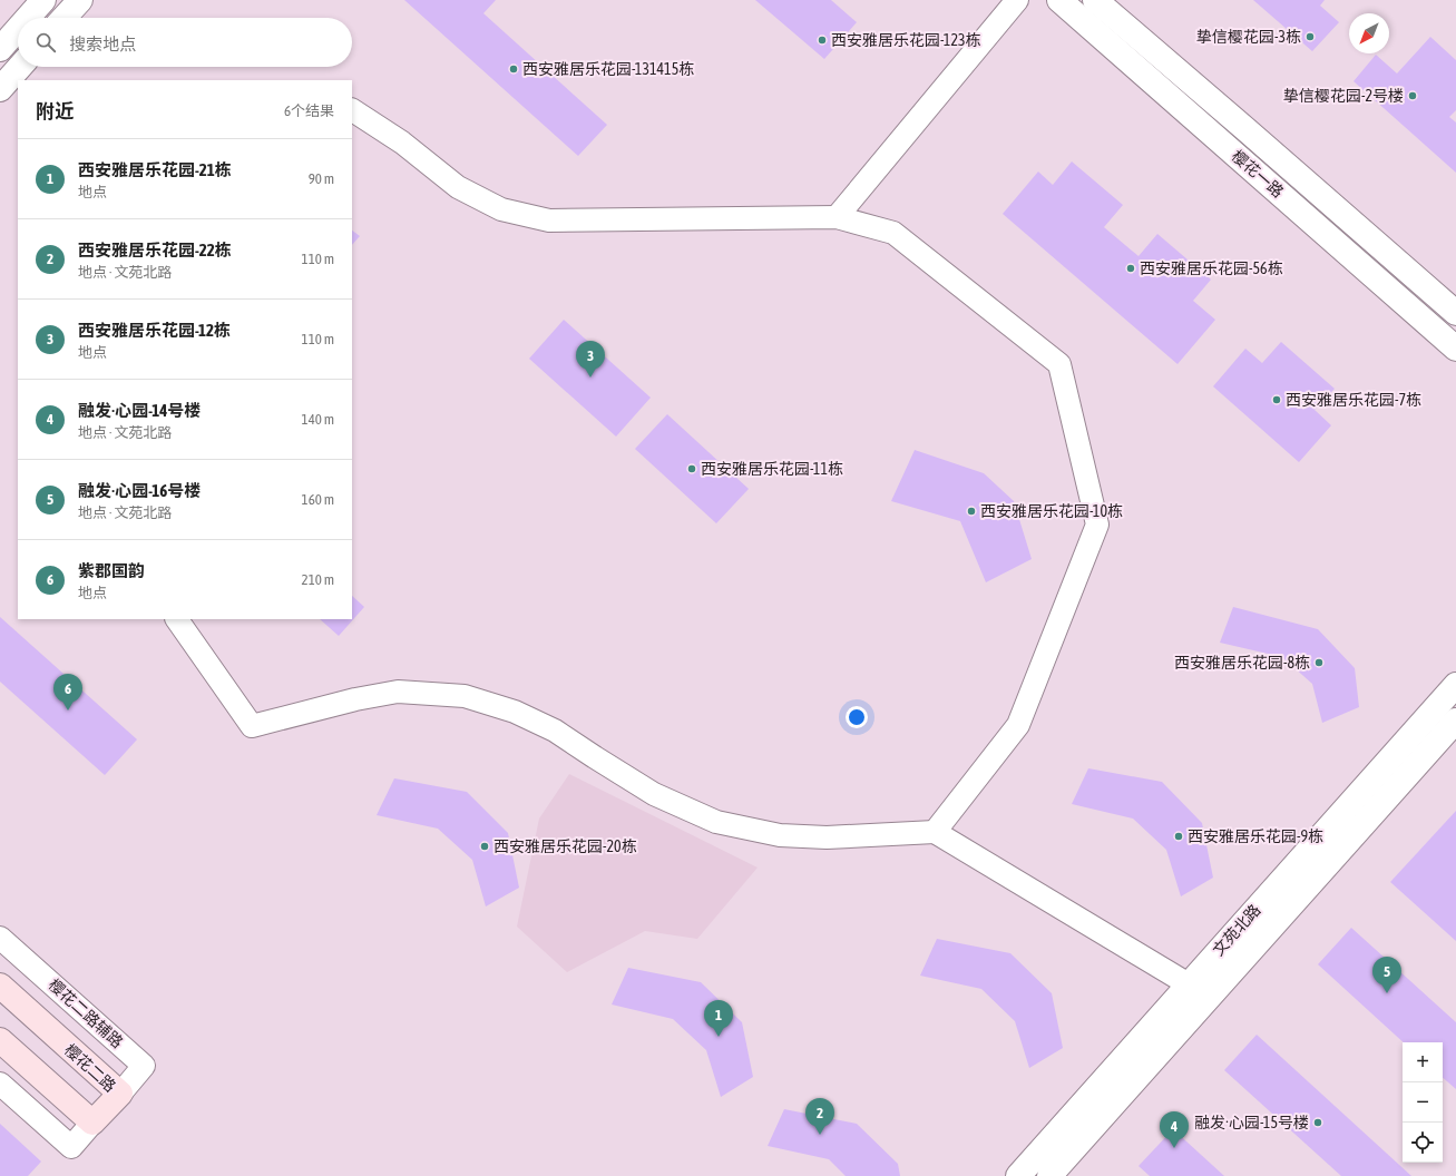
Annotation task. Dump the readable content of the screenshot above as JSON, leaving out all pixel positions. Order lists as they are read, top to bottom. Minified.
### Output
{"streets":{"main road":["樱花二路"],"street":["樱花一路","文苑北路","樱花二路辅路"]},"crossings":[["樱花二路辅路","樱花二路"]],"places":["挚信樱花园-3栋","西安雅居乐花园-123栋","西安雅居乐花园-131415栋","挚信樱花园-2号楼","西安雅居乐花园-56栋","西安雅居乐花园-7栋","西安雅居乐花园-11栋","西安雅居乐花园-10栋","西安雅居乐花园-8栋","西安雅居乐花园-9栋","西安雅居乐花园-20栋","融发·心园-15号楼"],"north":"bottom left","page":{"search":"搜索地点","heading":["附近","6个结果"],"list":[{"mark":"1","name":"西安雅居乐花园-21栋","note":"地点","value":"90 m"},{"mark":"2","name":"西安雅居乐花园-22栋","note":"地点 · 文苑北路","value":"110 m"},{"mark":"3","name":"西安雅居乐花园-12栋","note":"地点","value":"110 m"},{"mark":"4","name":"融发·心园-14号楼","note":"地点 · 文苑北路","value":"140 m"},{"mark":"5","name":"融发·心园-16号楼","note":"地点 · 文苑北路","value":"160 m"},{"mark":"6","name":"紫郡国韵","note":"地点","value":"210 m"}],"pins":["3","6","5","1","2","4"],"map_buttons":["+","−"]}}
